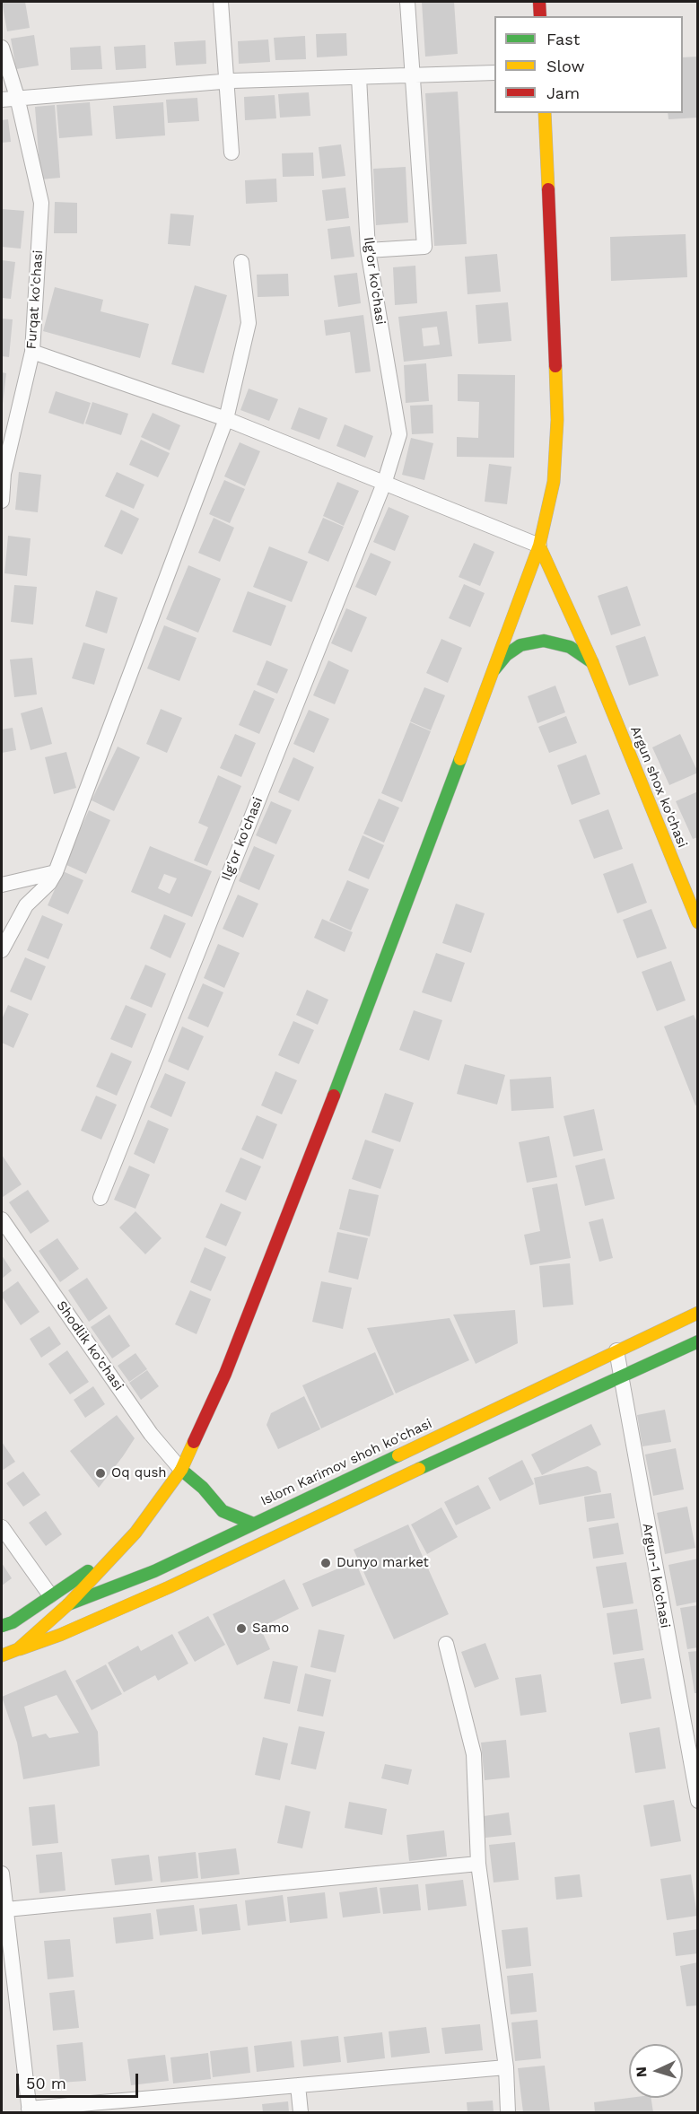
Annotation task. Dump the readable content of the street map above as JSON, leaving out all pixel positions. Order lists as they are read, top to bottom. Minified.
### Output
{"streets":{"main road":["Argun shox ko'chasi","Islom Karimov shoh ko'chasi"],"street":["Ilg'or ko'chasi","Furqat ko'chasi","Shodlik ko'chasi","Argun-1 ko'chasi"]},"crossings":[["Islom Karimov shoh ko'chasi","Argun-1 ko'chasi"]],"places":["Oq qush","Dunyo market","Samo"],"legend":["Fast","Slow","Jam"],"scale_bar":"50 m","north":"left"}
